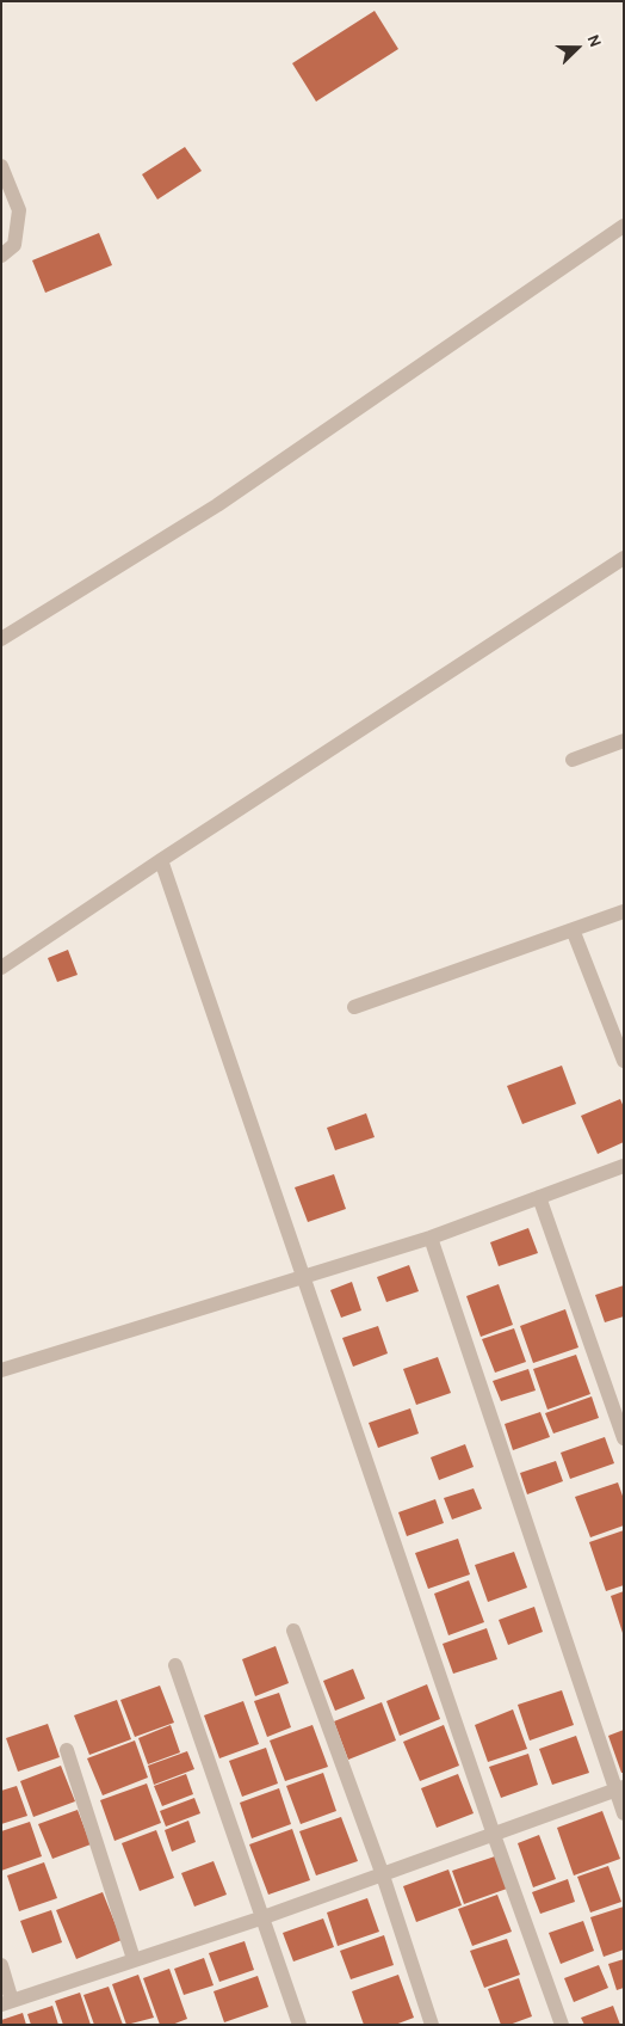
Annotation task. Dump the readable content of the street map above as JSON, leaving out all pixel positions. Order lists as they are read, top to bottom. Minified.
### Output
{"north":"right"}
